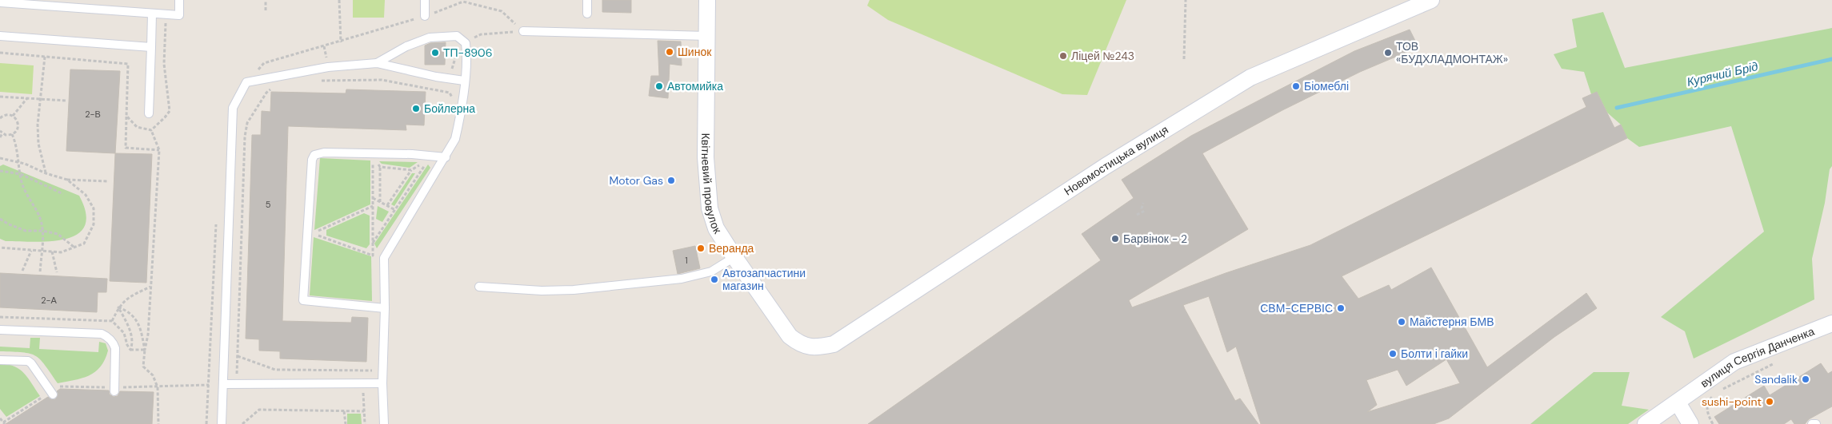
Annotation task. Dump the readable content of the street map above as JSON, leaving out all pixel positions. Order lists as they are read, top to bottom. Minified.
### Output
{"streets":{"street":["Новомостицька вулиця","Квітневий провулок","вулиця Сергія Данченка"]},"crossings":[["Новомостицька вулиця","Квітневий провулок"]],"water":["Курячий Брід"],"places":["Шинок","ТП-8906","ТОВ «БУДХЛАДМОНТАЖ»","Ліцей №243","Автомийка","Біомеблі","Бойлерна","Motor Gas","Барвінок - 2","Веранда","Автозапчастини магазин","СВМ-СЕРВІС","Майстерня БМВ","Болти і гайки","Sandalik","sushi-point"],"house_numbers":["2-В","5","1","2-А"]}
